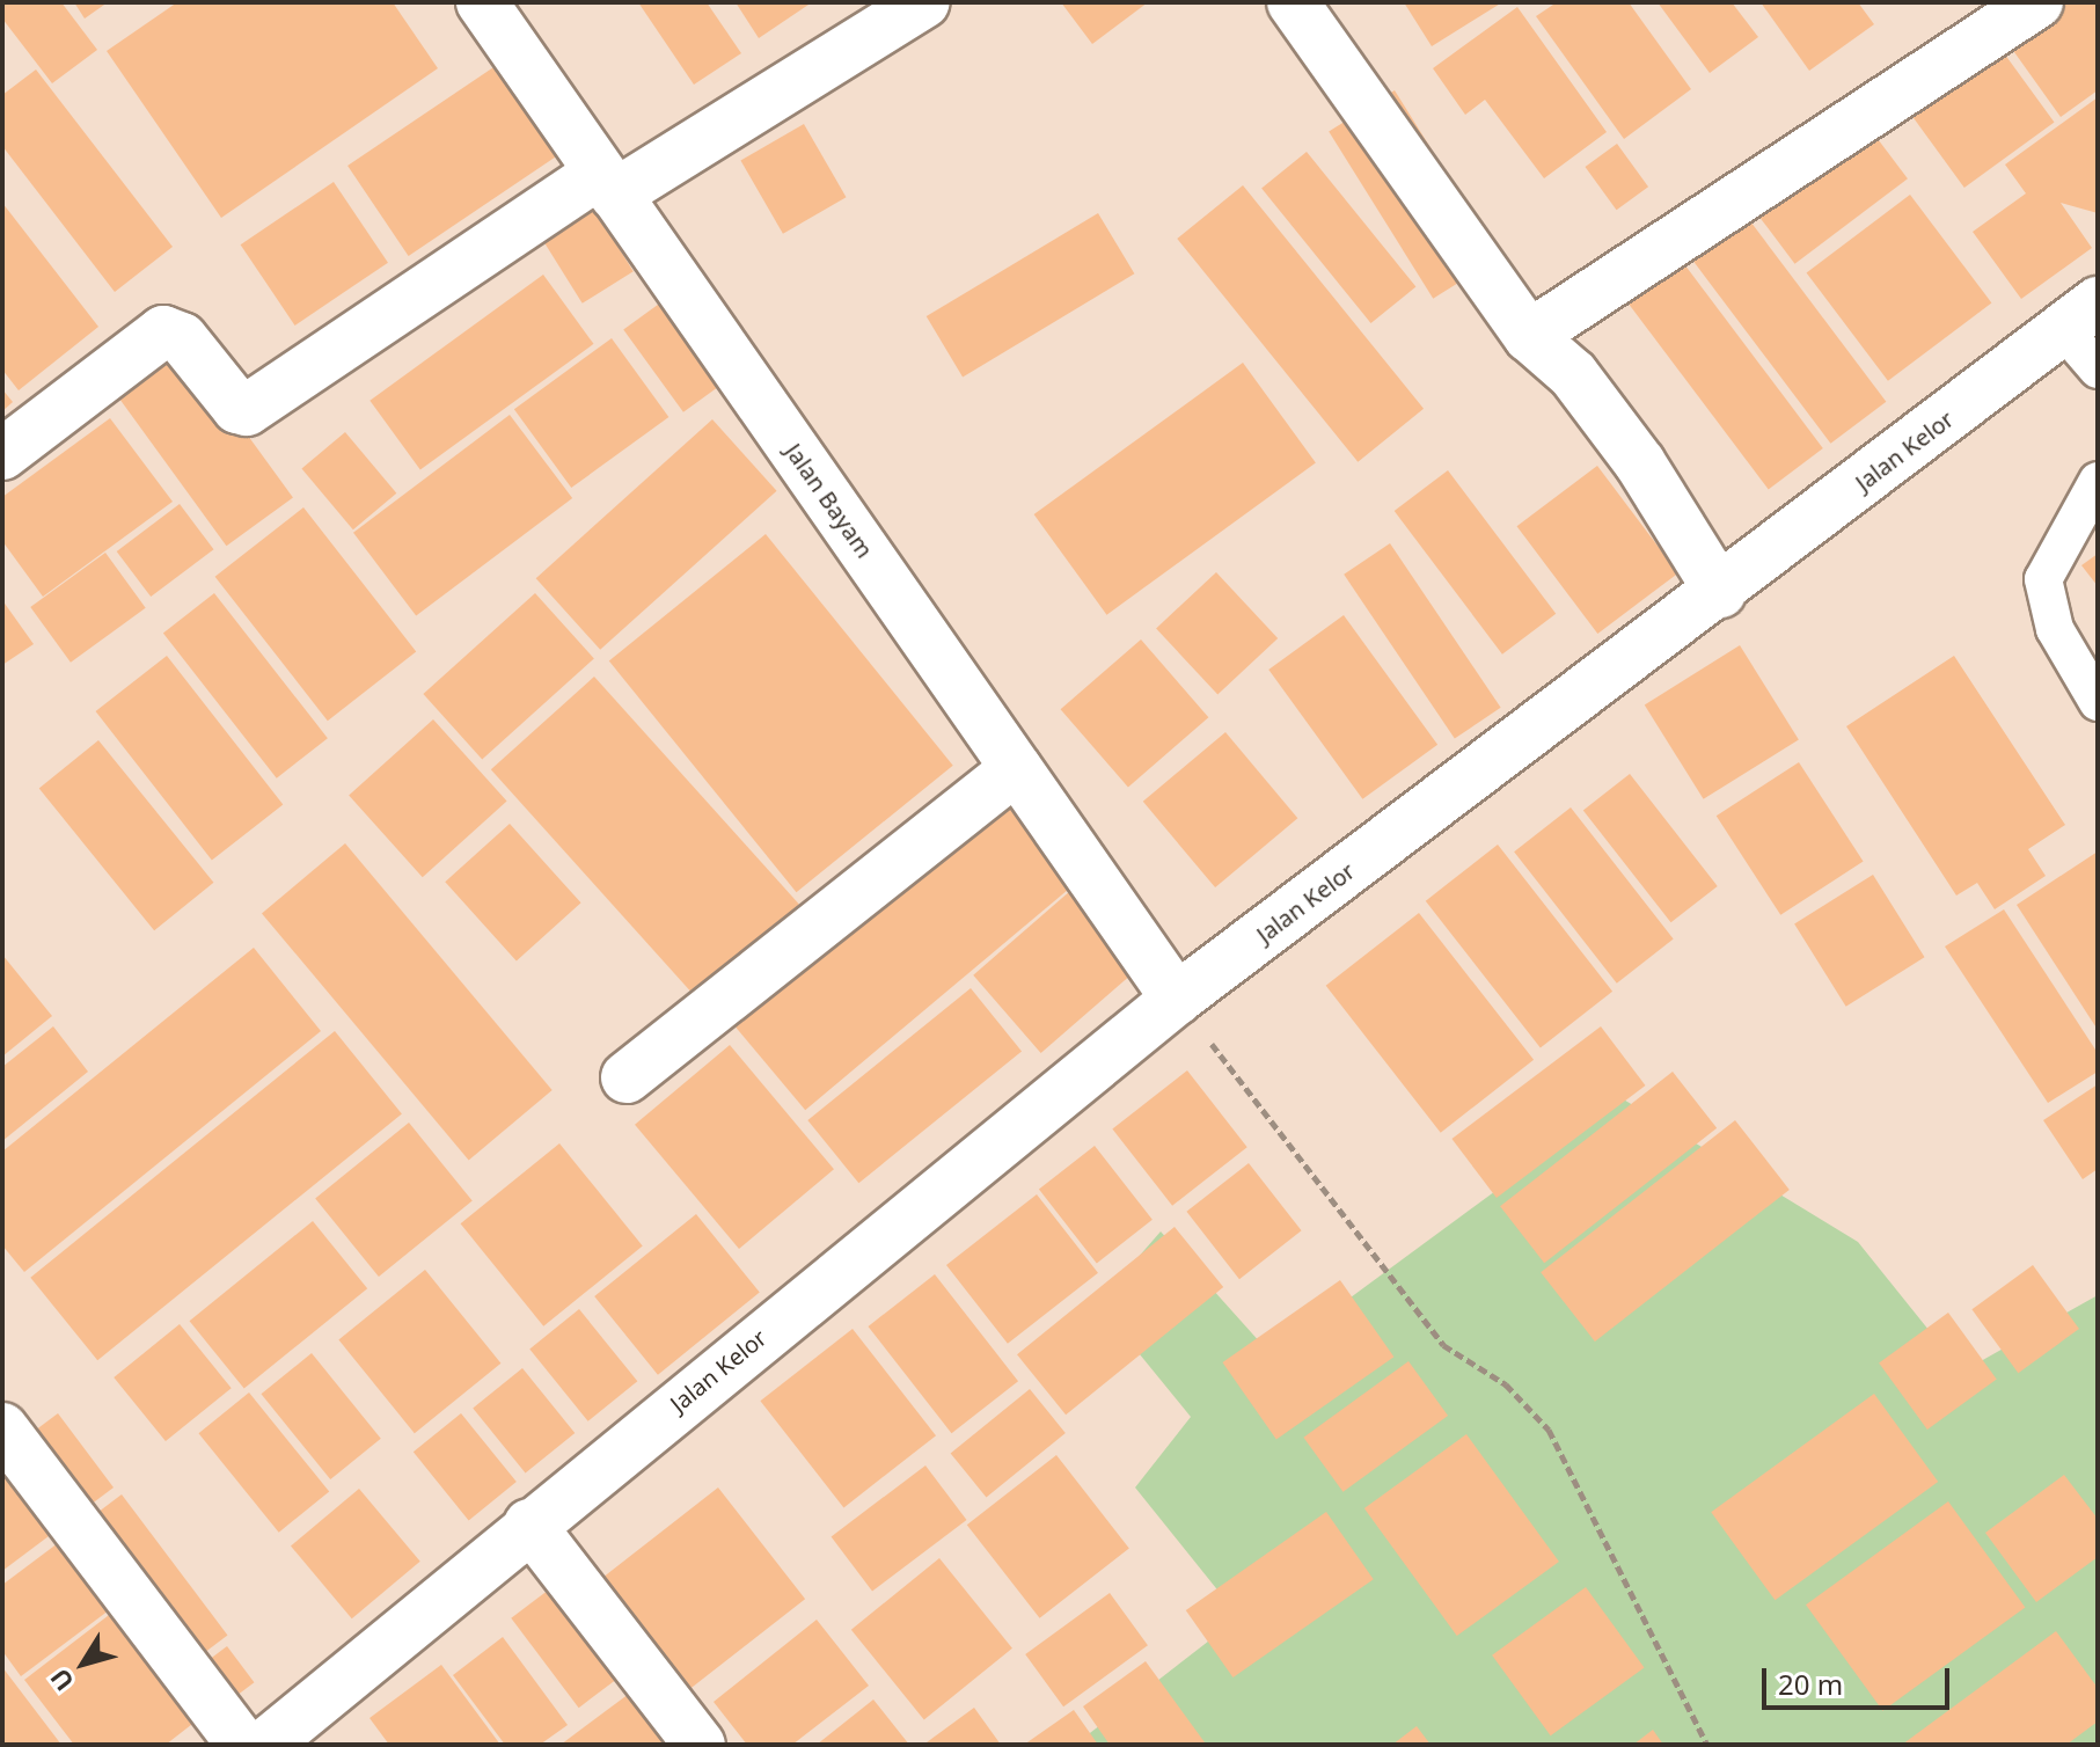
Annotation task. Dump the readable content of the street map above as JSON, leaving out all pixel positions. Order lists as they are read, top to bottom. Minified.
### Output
{"streets":{"street":["Jalan Kelor","Jalan Bayam"]},"crossings":[["Jalan Kelor","Jalan Bayam"]],"scale_bar":"20 m","north":"bottom left"}
